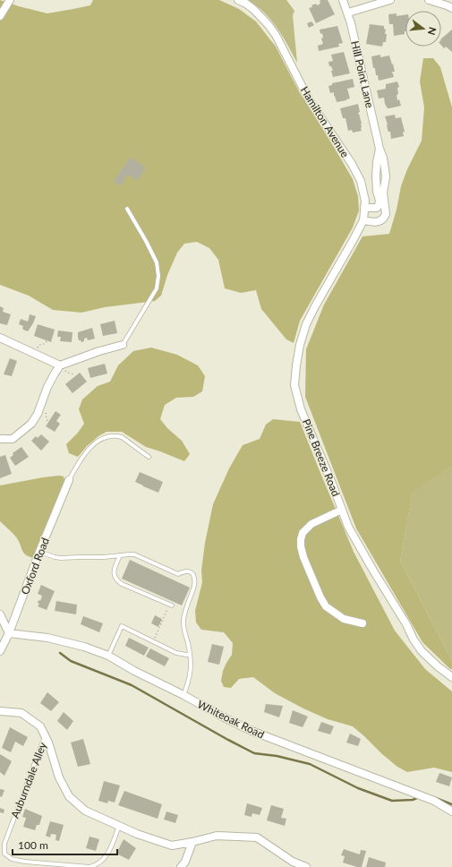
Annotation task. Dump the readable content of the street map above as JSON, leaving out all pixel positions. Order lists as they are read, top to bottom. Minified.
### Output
{"streets":{"street":["Hill Point Lane","Hamilton Avenue","Pine Breeze Road","Oxford Road","Whiteoak Road"],"lane":["Auburndale Alley"]},"crossings":[["Hill Point Lane","Hamilton Avenue"],["Hill Point Lane","Pine Breeze Road"],["Hamilton Avenue","Pine Breeze Road"],["Oxford Road","Whiteoak Road"]],"scale_bar":"100 m","north":"right"}
